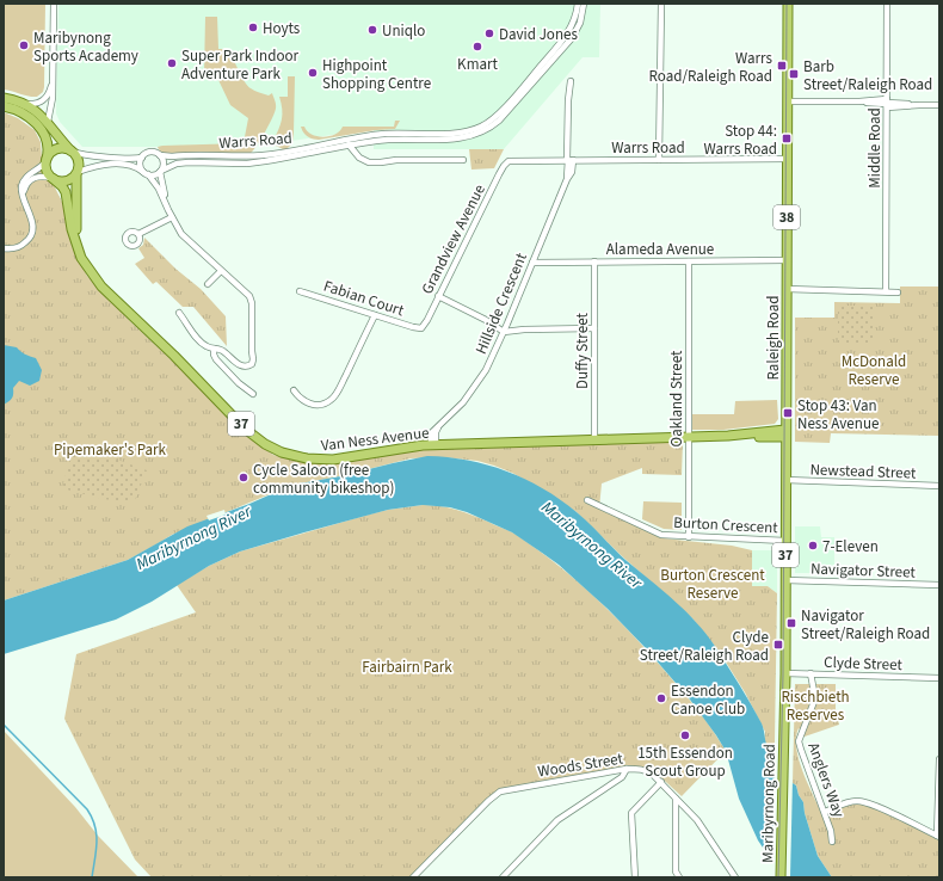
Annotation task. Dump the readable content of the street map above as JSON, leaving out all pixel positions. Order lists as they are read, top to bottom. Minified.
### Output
{"streets":{"main road":["38","Raleigh Road","37","Van Ness Avenue","Maribyrnong Road"],"street":["Warrs Road","Middle Road","Grandview Avenue","Alameda Avenue","Fabian Court","Hillside Crescent","Duffy Street","Oakland Street","Newstead Street","Burton Crescent","Navigator Street","Clyde Street","Woods Street","Anglers Way"]},"crossings":[["Warrs Road","Grandview Avenue"],["Warrs Road","Hillside Crescent"],["Warrs Road","Raleigh Road"],["Grandview Avenue","Fabian Court"],["Alameda Avenue","Hillside Crescent"],["Alameda Avenue","Raleigh Road"],["Alameda Avenue","Duffy Street"],["Alameda Avenue","Oakland Street"],["Hillside Crescent","Van Ness Avenue"],["Raleigh Road","Van Ness Avenue"],["Raleigh Road","Newstead Street"],["Raleigh Road","Burton Crescent"],["Raleigh Road","Navigator Street"],["Raleigh Road","Clyde Street"],["Raleigh Road","Maribyrnong Road"],["Duffy Street","Van Ness Avenue"],["Oakland Street","Van Ness Avenue"],["Oakland Street","Burton Crescent"],["37","Van Ness Avenue"],["Clyde Street","Anglers Way"],["Clyde Street","Maribyrnong Road"]],"water":["Maribyrnong River"],"parks":["McDonald Reserve","Pipemaker's Park","Burton Crescent Reserve","Fairbairn Park","Rischbieth Reserves"],"places":{"other":["Hoyts","Uniqlo","David Jones","Maribynong Sports Academy","Kmart","Super Park Indoor Adventure Park","Highpoint Shopping Centre","Cycle Saloon (free community bikeshop)","7-Eleven","Essendon Canoe Club","15th Essendon Scout Group"],"transit":["Warrs Road/Raleigh Road","Barb Street/Raleigh Road","Stop 44: Warrs Road","Stop 43: Van Ness Avenue","Navigator Street/Raleigh Road","Clyde Street/Raleigh Road"]}}
